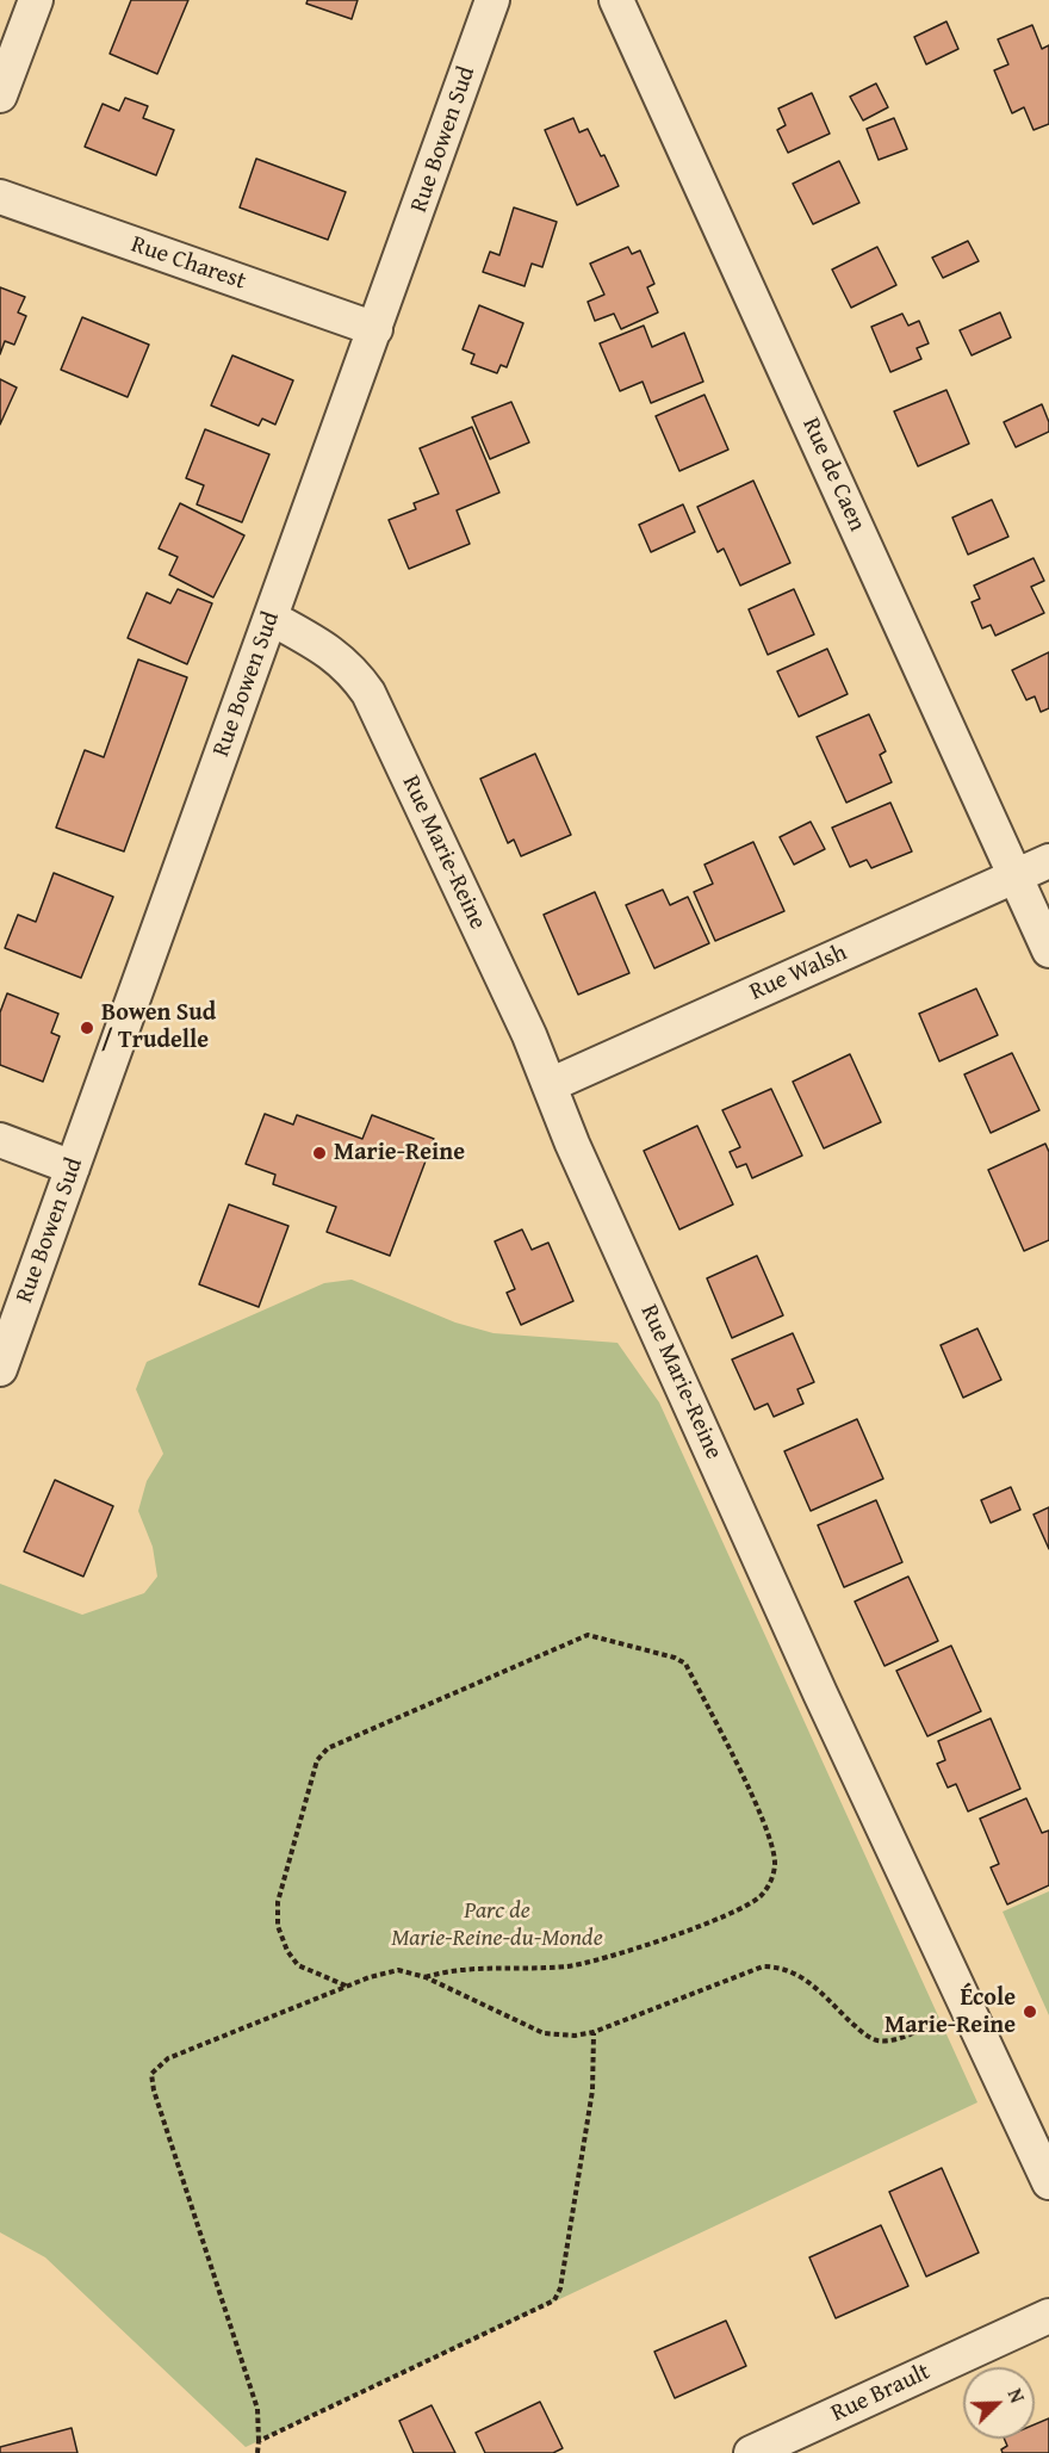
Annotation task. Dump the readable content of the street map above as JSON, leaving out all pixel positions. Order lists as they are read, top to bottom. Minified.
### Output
{"streets":{"street":["Rue Bowen Sud","Rue Charest","Rue de Caen","Rue Marie-Reine","Rue Walsh","Rue Brault"]},"crossings":[["Rue Bowen Sud","Rue Charest"],["Rue Bowen Sud","Rue Marie-Reine"],["Rue de Caen","Rue Walsh"],["Rue Marie-Reine","Rue Walsh"]],"parks":["Parc de Marie-Reine-du-Monde"],"places":["Bowen Sud / Trudelle","Marie-Reine","École Marie-Reine"],"north":"top right"}
